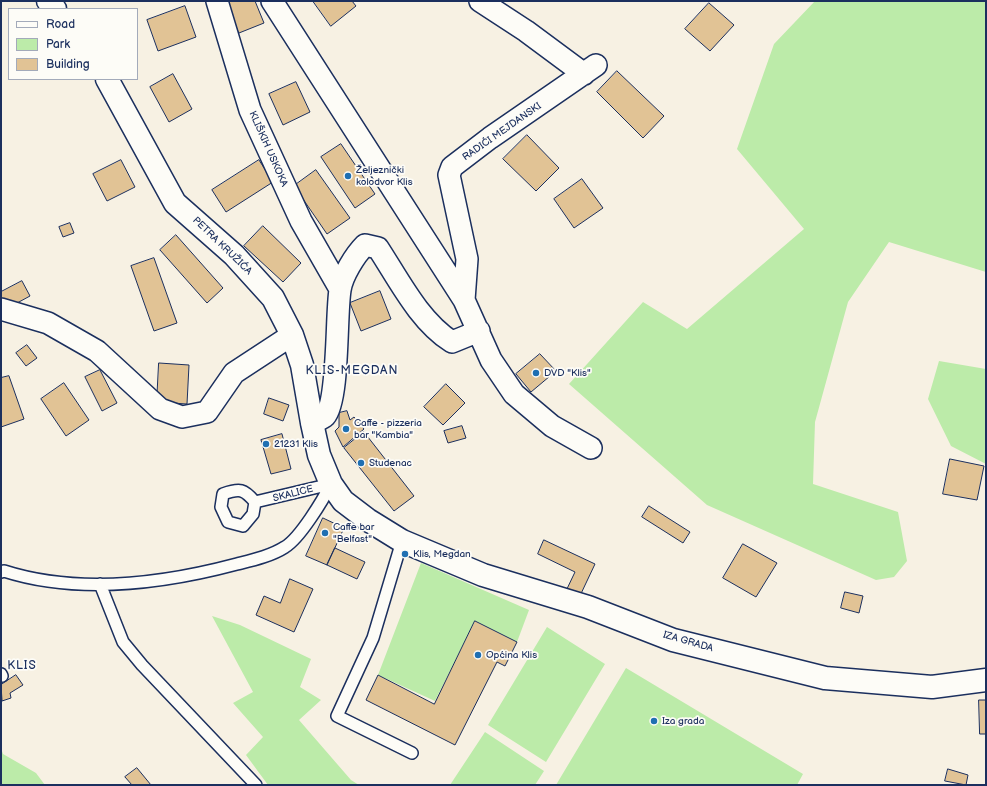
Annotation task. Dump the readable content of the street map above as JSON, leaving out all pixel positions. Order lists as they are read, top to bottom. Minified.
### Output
{"streets":{"street":["RADIĆI MEJDANSKI","KLIŠKIH USKOKA","PETRA KRUŽIĆA","IZA GRADA"],"lane":["SKALICE"]},"crossings":[["PETRA KRUŽIĆA","SKALICE"],["PETRA KRUŽIĆA","IZA GRADA"],["SKALICE","IZA GRADA"]],"districts":["KLIS-MEGDAN","KLIS"],"places":["Željeznički kolodvor Klis","DVD \"Klis\"","Caffe - pizzeria bar \"Kambia\"","21231 Klis","Studenac","Caffe bar \"Belfast\"","Klis, Megdan","Općina Klis","Iza grada"],"legend":["Road","Park","Building"]}
